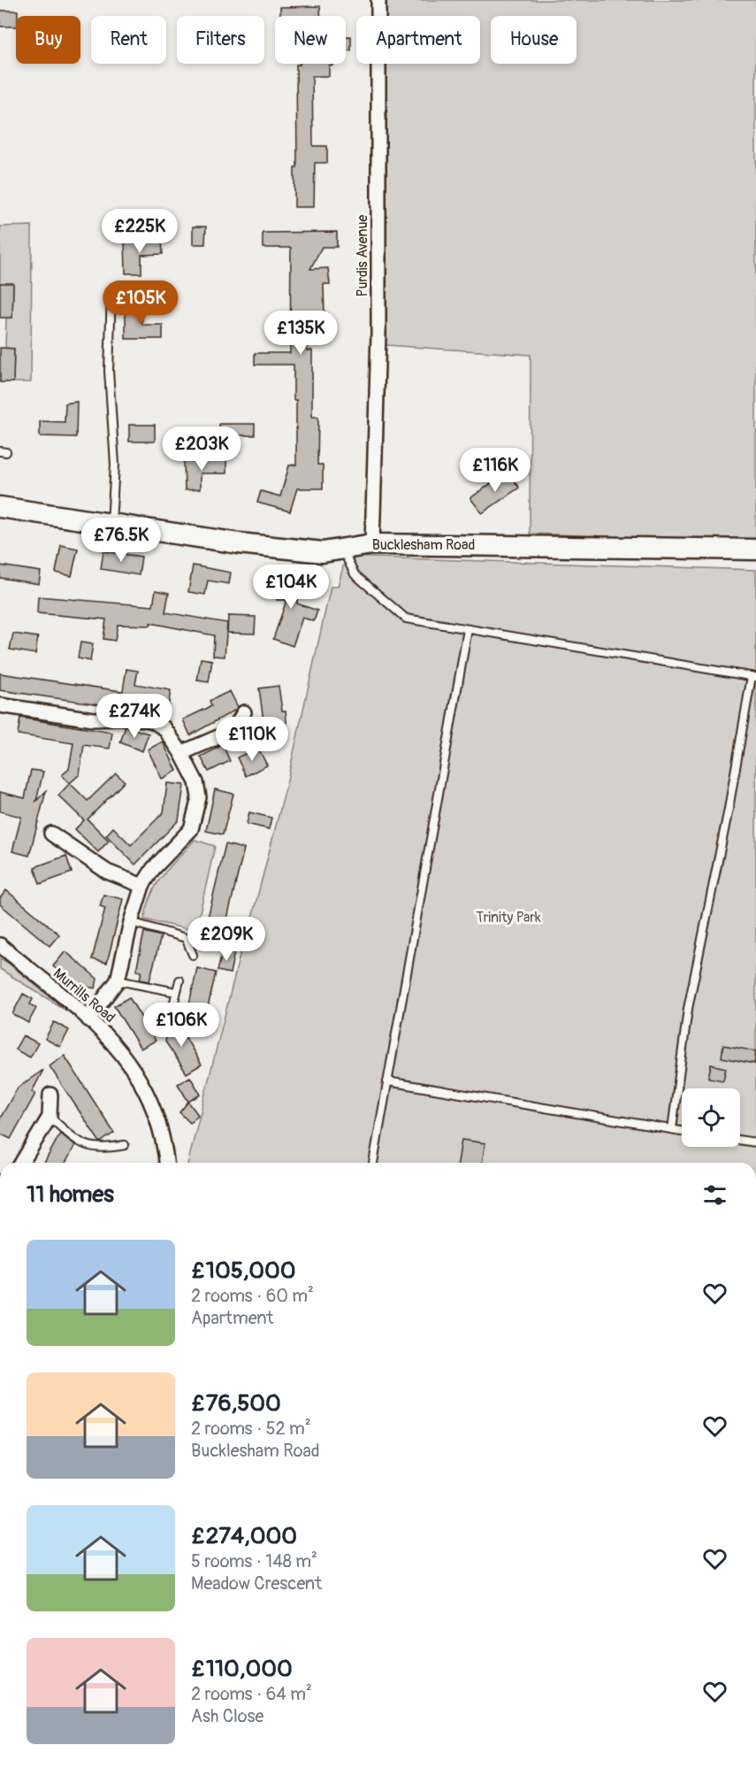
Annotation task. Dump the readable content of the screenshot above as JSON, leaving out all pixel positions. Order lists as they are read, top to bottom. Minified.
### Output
{"streets":{"street":["Purdis Avenue","Bucklesham Road","Murrills Road"]},"crossings":[["Purdis Avenue","Bucklesham Road"]],"parks":["Trinity Park"],"page":{"chip":["Buy","Rent","Filters","New","Apartment","House"],"price":["£225K","£105K","£135K","£203K","£116K","£76.5K","£104K","£274K","£110K","£209K","£106K"],"heading":"11 homes","list":[{"name":"£105,000","note":"2 rooms · 60 m² · Apartment"},{"name":"£76,500","note":"2 rooms · 52 m² · Bucklesham Road"},{"name":"£274,000","note":"5 rooms · 148 m² · Meadow Crescent"},{"name":"£110,000","note":"2 rooms · 64 m² · Ash Close"}]}}
